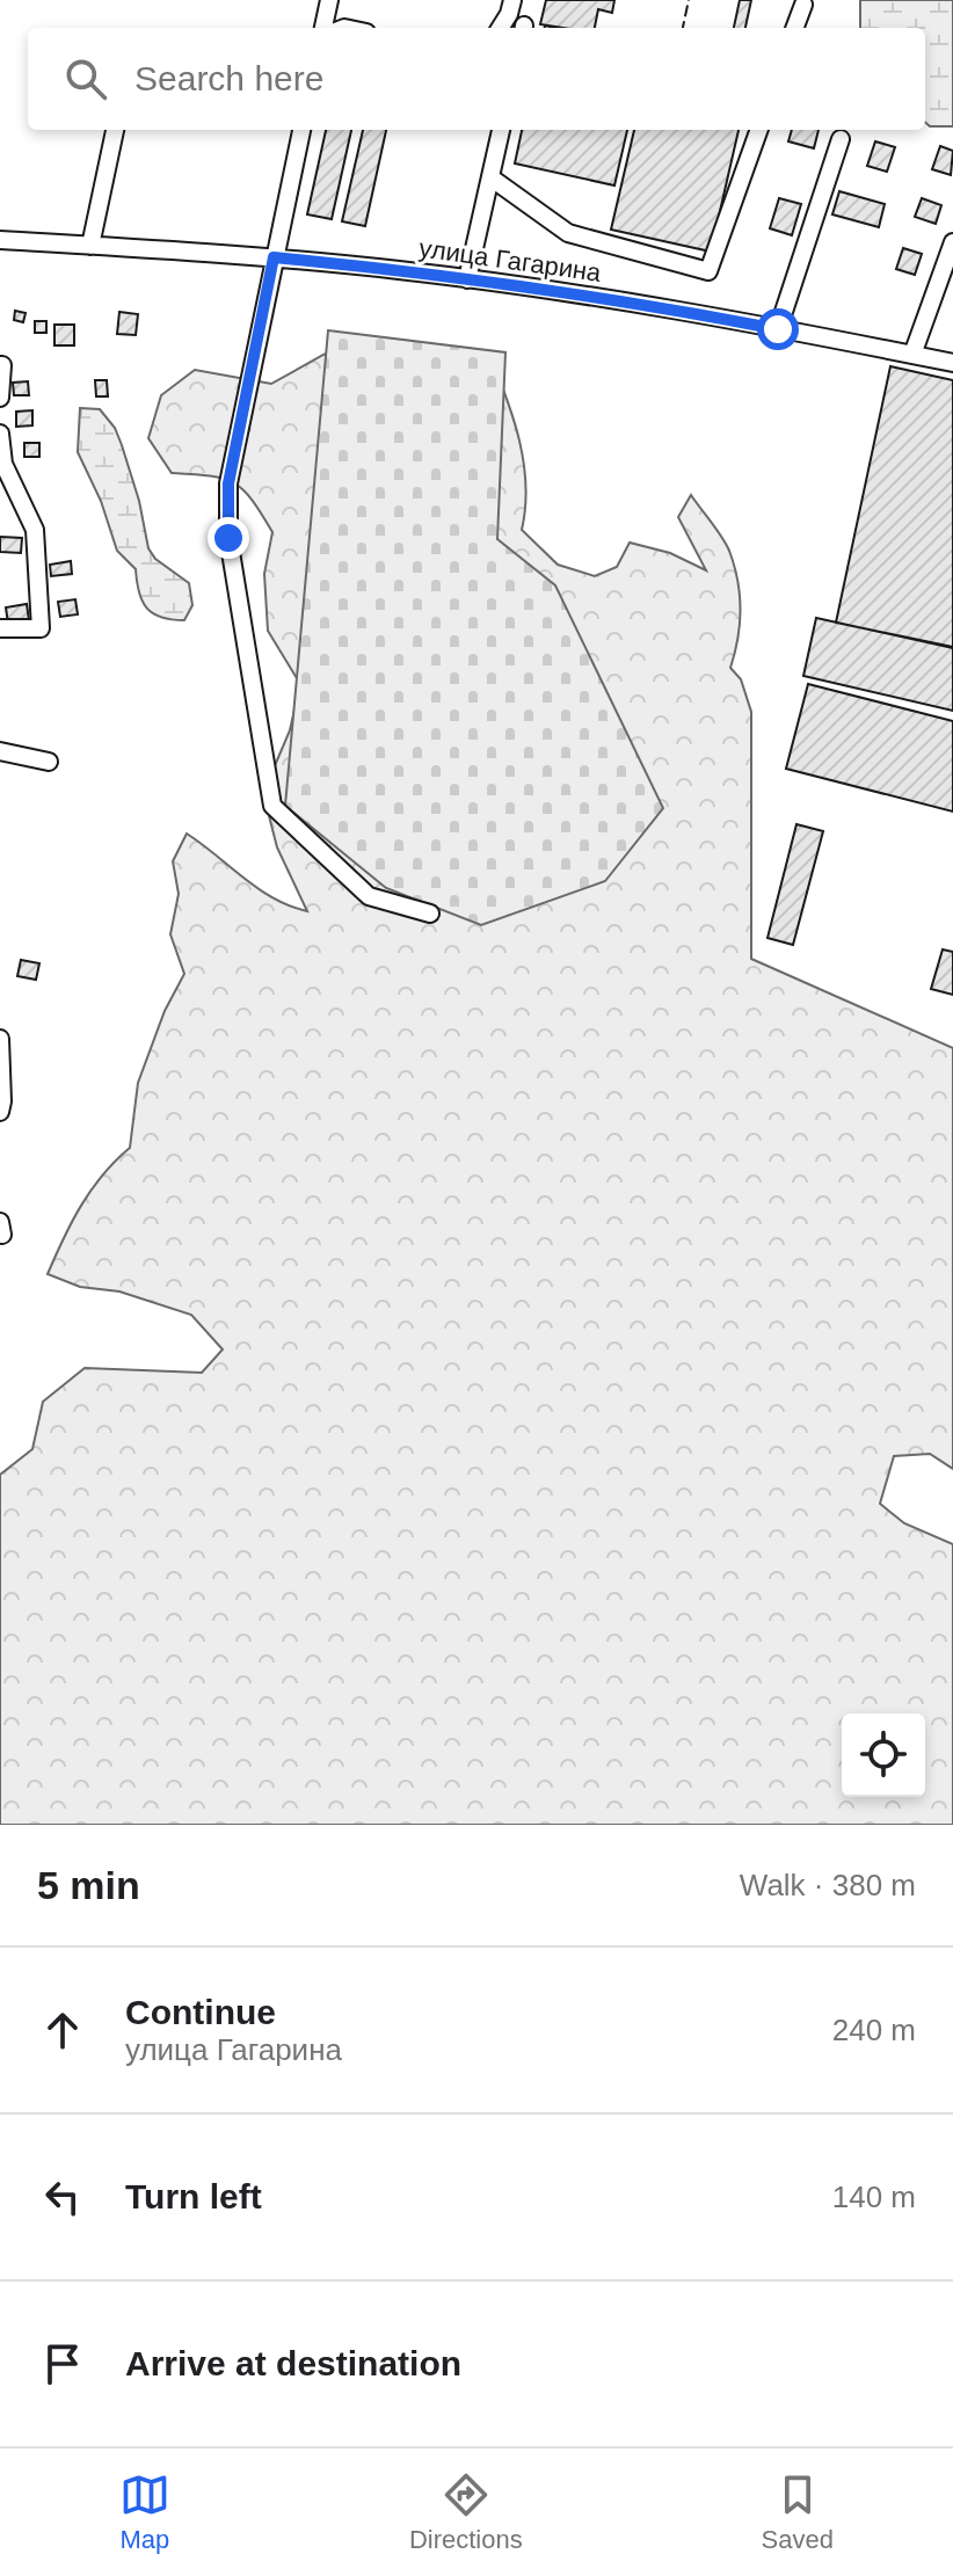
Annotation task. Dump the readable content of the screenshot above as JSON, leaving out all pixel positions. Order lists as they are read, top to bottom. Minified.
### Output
{"streets":{"street":["улица Гагарина"]},"page":{"search":"Search here","heading":["5 min","Walk · 380 m"],"list":[["Continue","улица Гагарина","240 m"],["Turn left","140 m"],"Arrive at destination"],"nav":["Map","Directions","Saved"]}}
